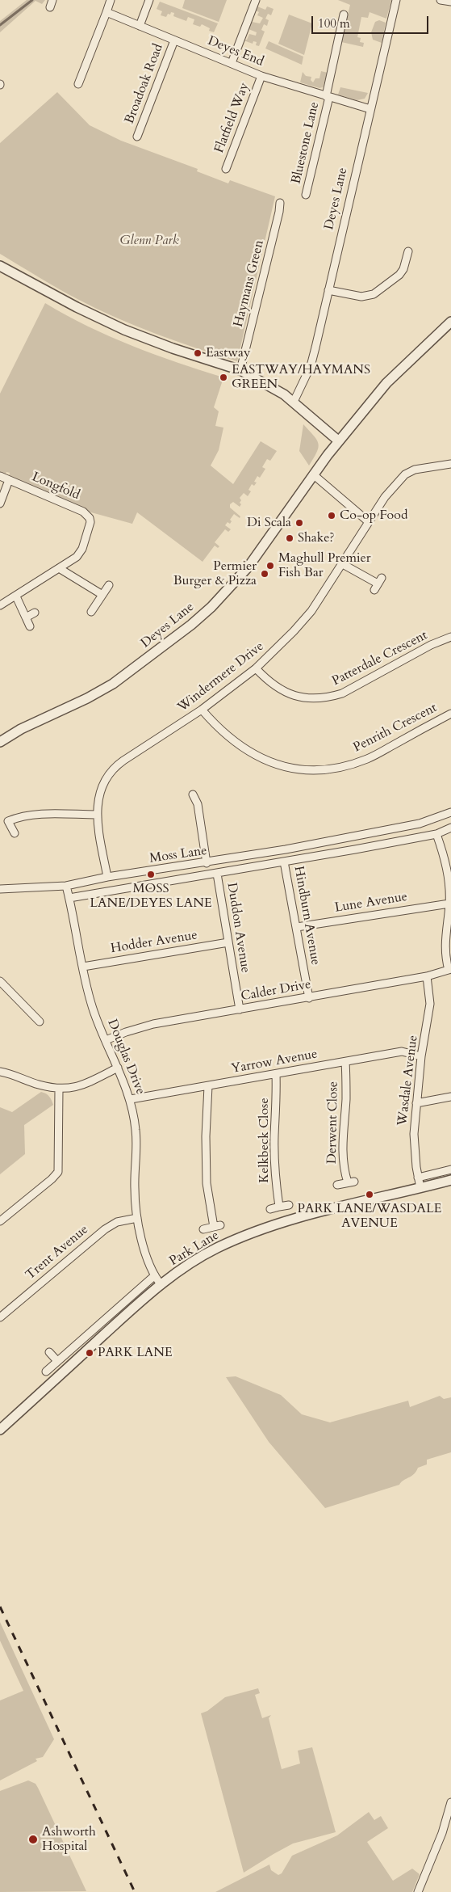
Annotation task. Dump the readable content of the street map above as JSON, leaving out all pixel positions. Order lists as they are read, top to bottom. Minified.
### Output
{"streets":{"street":["Deyes End","Broadoak Road","Flatfield Way","Bluestone Lane","Deyes Lane","Haymans Green","Longfold","Patterdale Crescent","Windermere Drive","Penrith Crescent","Moss Lane","Lune Avenue","Hindburn Avenue","Duddon Avenue","Hodder Avenue","Calder Drive","Douglas Drive","Yarrow Avenue","Wasdale Avenue","Derwent Close","Kelkbeck Close","Park Lane","Trent Avenue"]},"crossings":[["Deyes End","Broadoak Road"],["Deyes End","Flatfield Way"],["Deyes End","Bluestone Lane"],["Deyes End","Deyes Lane"],["Patterdale Crescent","Windermere Drive"],["Windermere Drive","Penrith Crescent"],["Windermere Drive","Moss Lane"],["Moss Lane","Douglas Drive"],["Lune Avenue","Hindburn Avenue"],["Hindburn Avenue","Calder Drive"],["Duddon Avenue","Hodder Avenue"],["Duddon Avenue","Calder Drive"],["Hodder Avenue","Douglas Drive"],["Calder Drive","Douglas Drive"],["Calder Drive","Wasdale Avenue"],["Douglas Drive","Yarrow Avenue"],["Douglas Drive","Park Lane"],["Douglas Drive","Trent Avenue"],["Yarrow Avenue","Wasdale Avenue"],["Yarrow Avenue","Derwent Close"],["Yarrow Avenue","Kelkbeck Close"],["Wasdale Avenue","Park Lane"]],"parks":["Glenn Park"],"places":["Eastway","EASTWAY/HAYMANS GREEN","Co-op Food","Di Scala","Shake?","Maghull Premier Fish Bar","Permier Burger & Pizza","MOSS LANE/DEYES LANE","PARK LANE/WASDALE AVENUE","PARK LANE","Ashworth Hospital"],"scale_bar":"100 m"}
